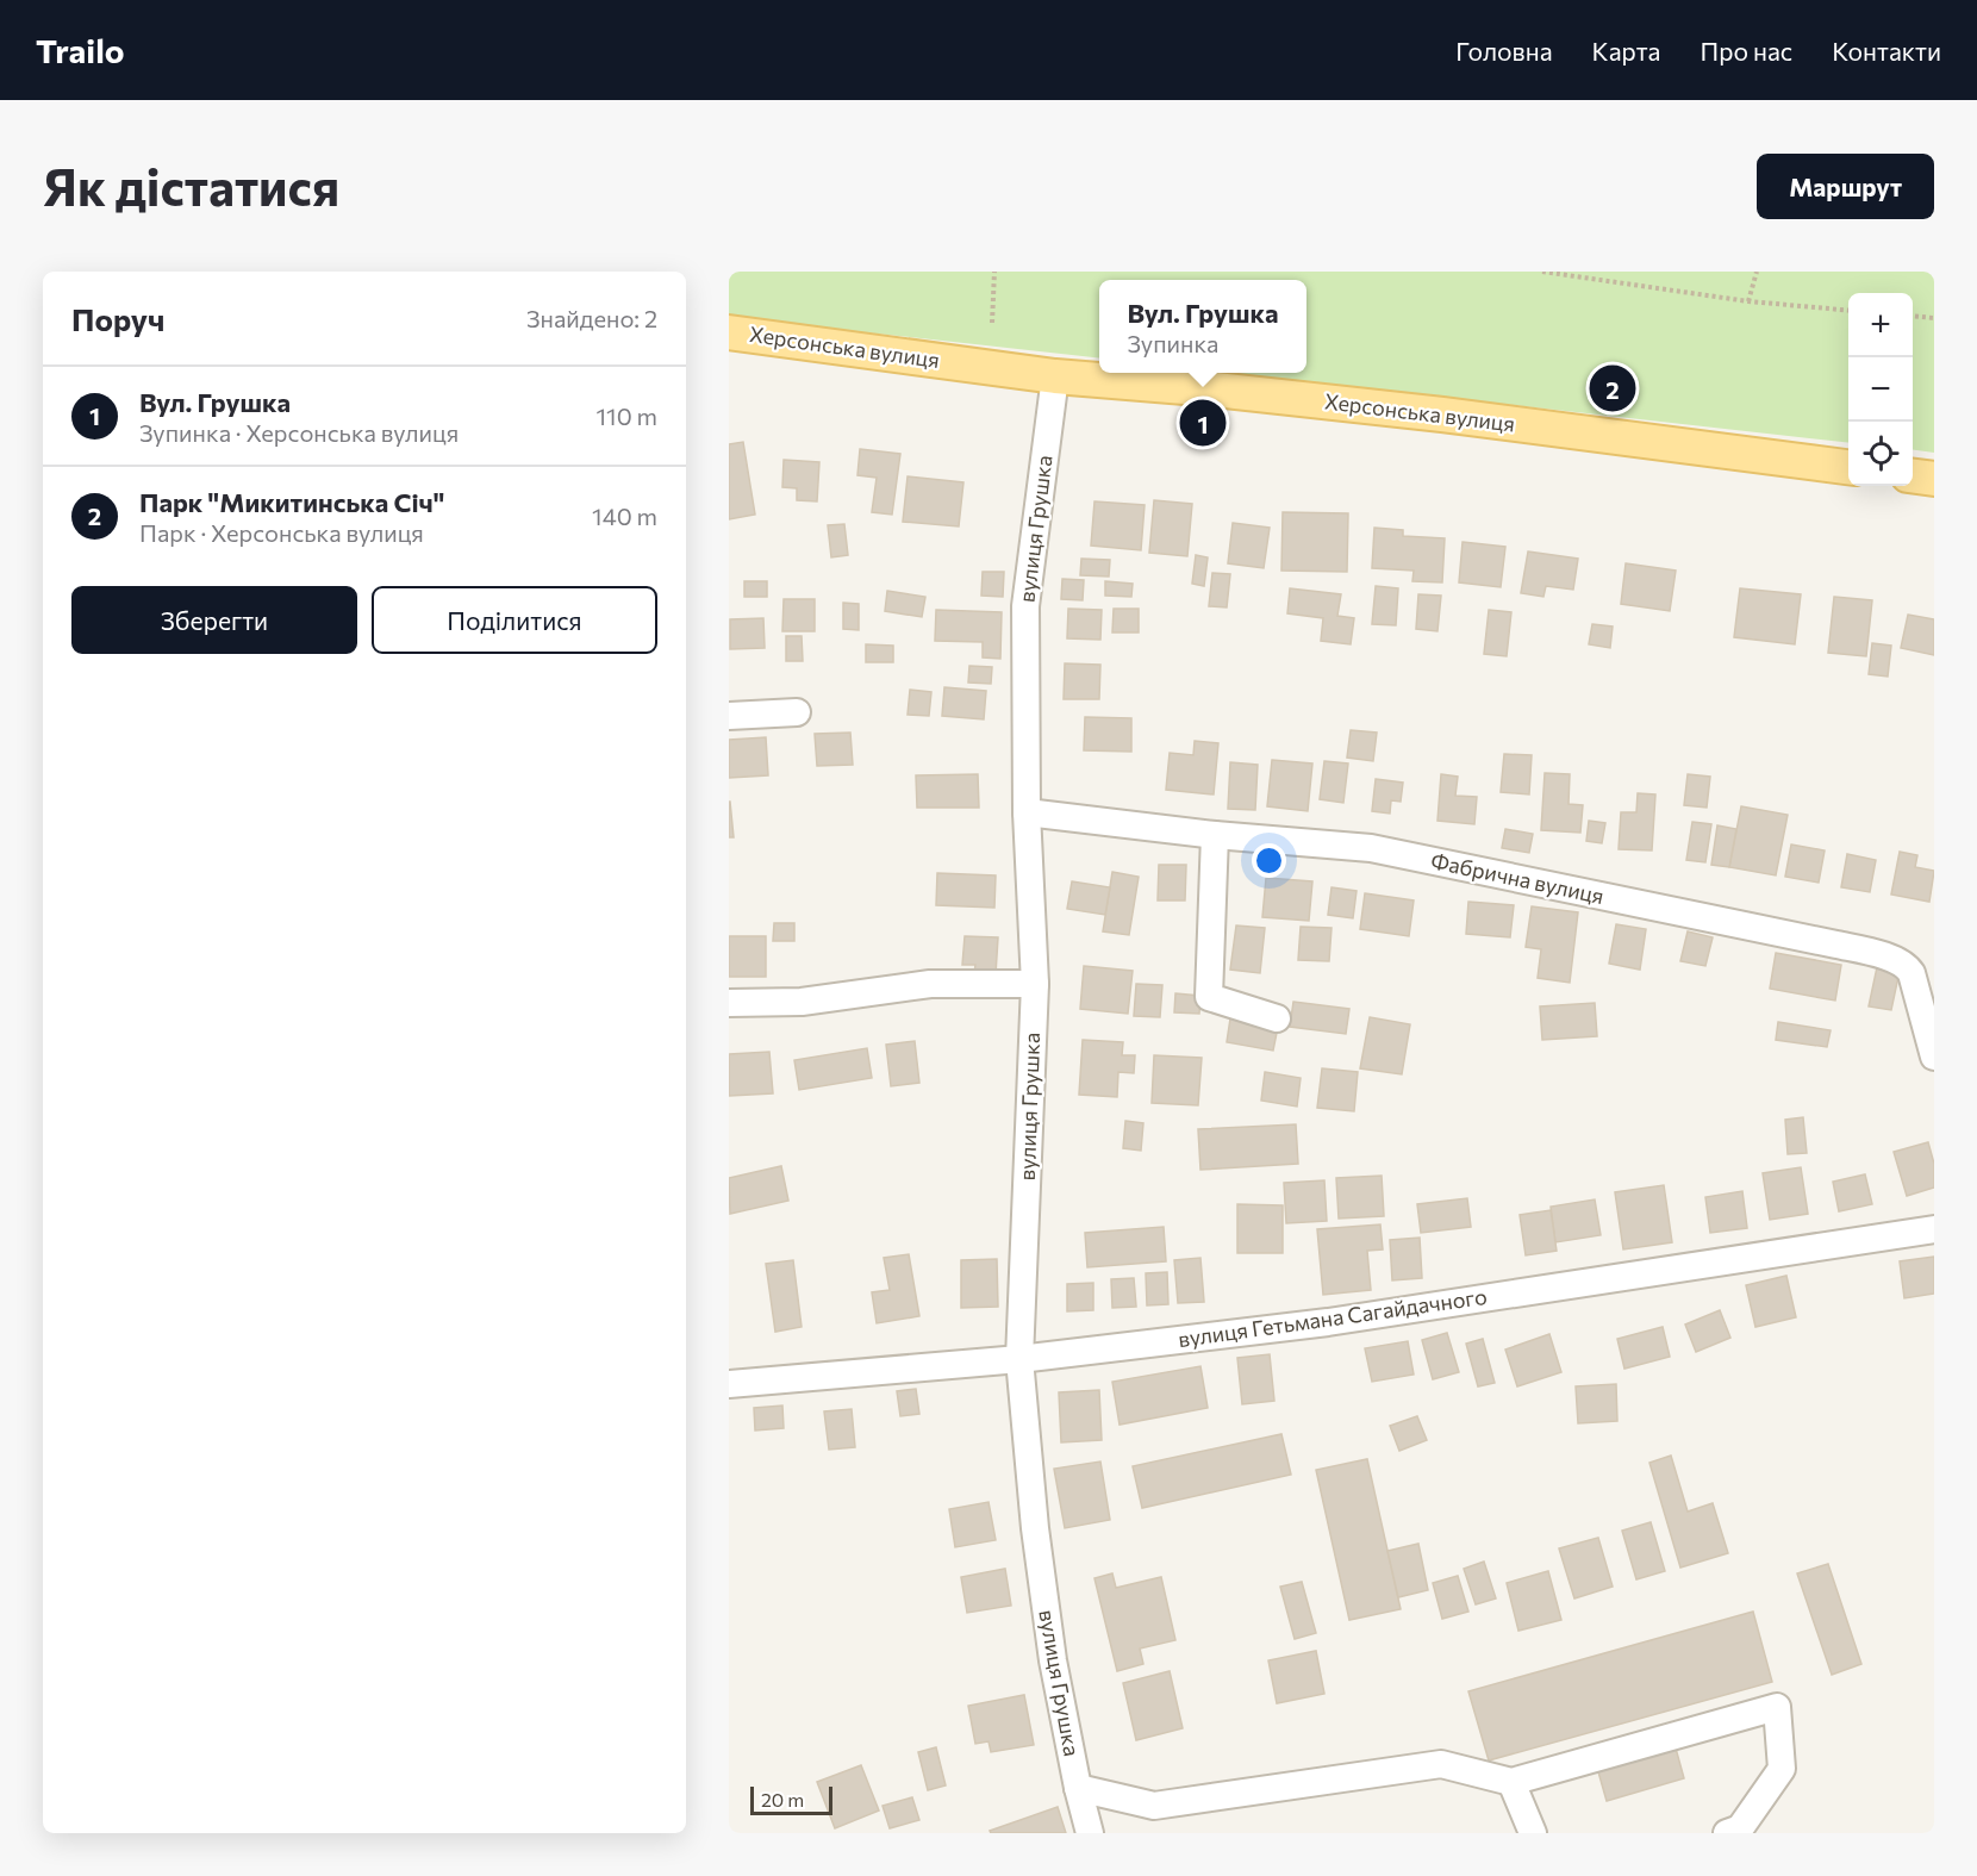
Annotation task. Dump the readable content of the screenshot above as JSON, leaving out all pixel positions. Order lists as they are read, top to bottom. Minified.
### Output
{"streets":{"main road":["Херсонська вулиця"],"street":["вулиця Грушка","Фабрична вулиця","вулиця Гетьмана Сагайдачного"]},"crossings":[["Херсонська вулиця","вулиця Грушка"],["вулиця Грушка","Фабрична вулиця"],["вулиця Грушка","вулиця Гетьмана Сагайдачного"]],"scale_bar":"20 m","page":{"header":"Trailo","nav":["Головна","Карта","Про нас","Контакти"],"buttons":["Маршрут",["Зберегти","Поділитися"]],"title":"Як дістатися","heading":["Поруч","Знайдено: 2"],"popup":["Вул. Грушка","Зупинка"],"map_buttons":["+","−"],"pins":["2","1"],"list":[{"mark":"1","name":"Вул. Грушка","note":"Зупинка · Херсонська вулиця","value":"110 m"},{"mark":"2","name":"Парк \"Микитинська Січ\"","note":"Парк · Херсонська вулиця","value":"140 m"}],"scale":"20 m"}}
